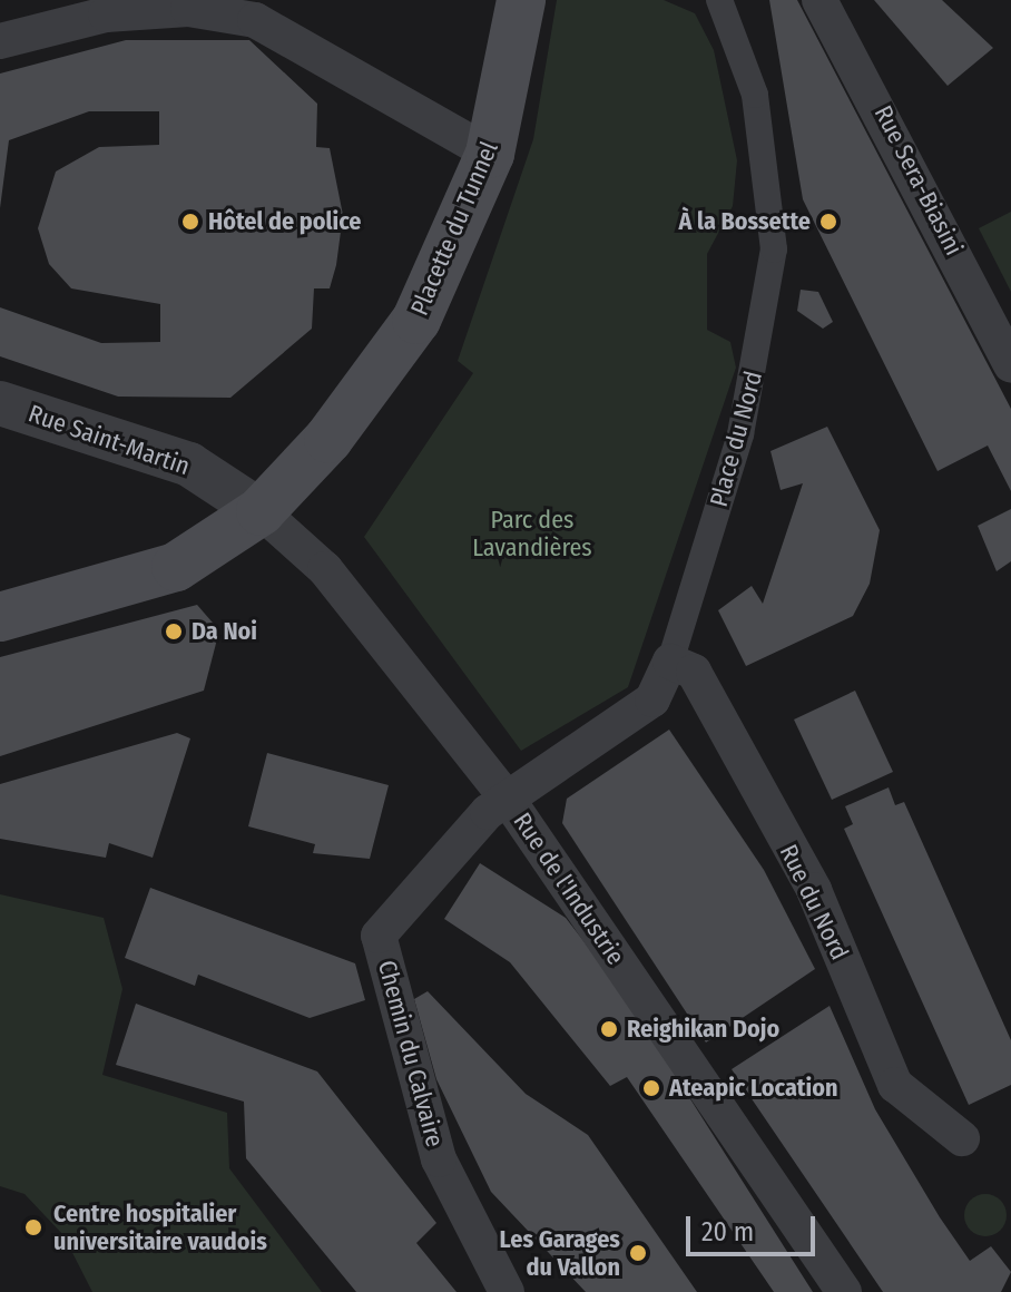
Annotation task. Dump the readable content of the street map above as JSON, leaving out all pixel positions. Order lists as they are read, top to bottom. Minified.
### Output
{"streets":{"main road":["Placette du Tunnel"],"street":["Rue Sera-Biasini","Place du Nord","Rue Saint-Martin","Rue de l'Industrie","Rue du Nord","Chemin du Calvaire"]},"crossings":[["Placette du Tunnel","Rue Saint-Martin"],["Placette du Tunnel","Rue de l'Industrie"],["Place du Nord","Rue de l'Industrie"],["Place du Nord","Rue du Nord"],["Place du Nord","Chemin du Calvaire"],["Rue Saint-Martin","Rue de l'Industrie"],["Rue de l'Industrie","Chemin du Calvaire"]],"parks":["Parc des Lavandières"],"places":["Hôtel de police","À la Bossette","Da Noi","Reighikan Dojo","Ateapic Location","Centre hospitalier universitaire vaudois","Les Garages du Vallon"],"scale_bar":"20 m"}
